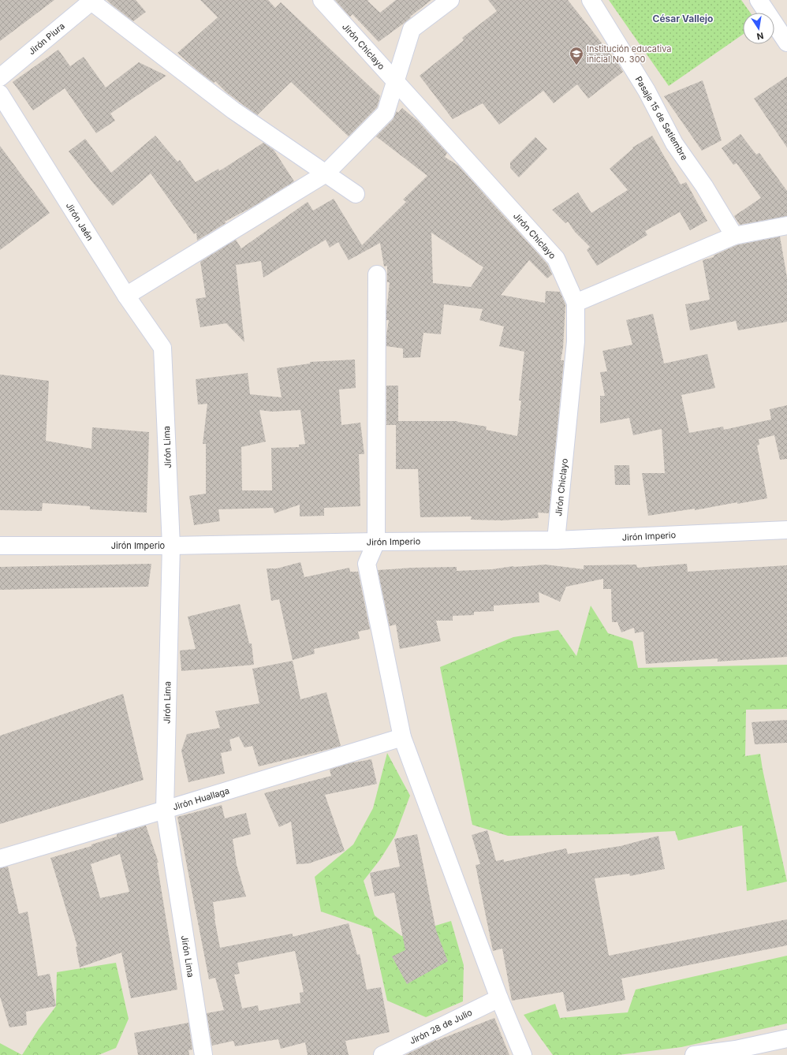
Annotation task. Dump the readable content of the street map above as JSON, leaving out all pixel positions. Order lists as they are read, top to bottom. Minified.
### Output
{"streets":{"street":["Jirón Piura","Jirón Chiclayo","Pasaje 15 de Setiembre","Jirón Jaén","Jirón Lima","Jirón Imperio","Jirón Huallaga","Jirón 28 de Julio"]},"crossings":[["Jirón Chiclayo","Jirón Imperio"],["Jirón Jaén","Jirón Lima"],["Jirón Lima","Jirón Imperio"],["Jirón Lima","Jirón Huallaga"]],"districts":["César Vallejo"],"places":{"school or university":["Institución educativa inicial No. 300"]},"north":"bottom"}
